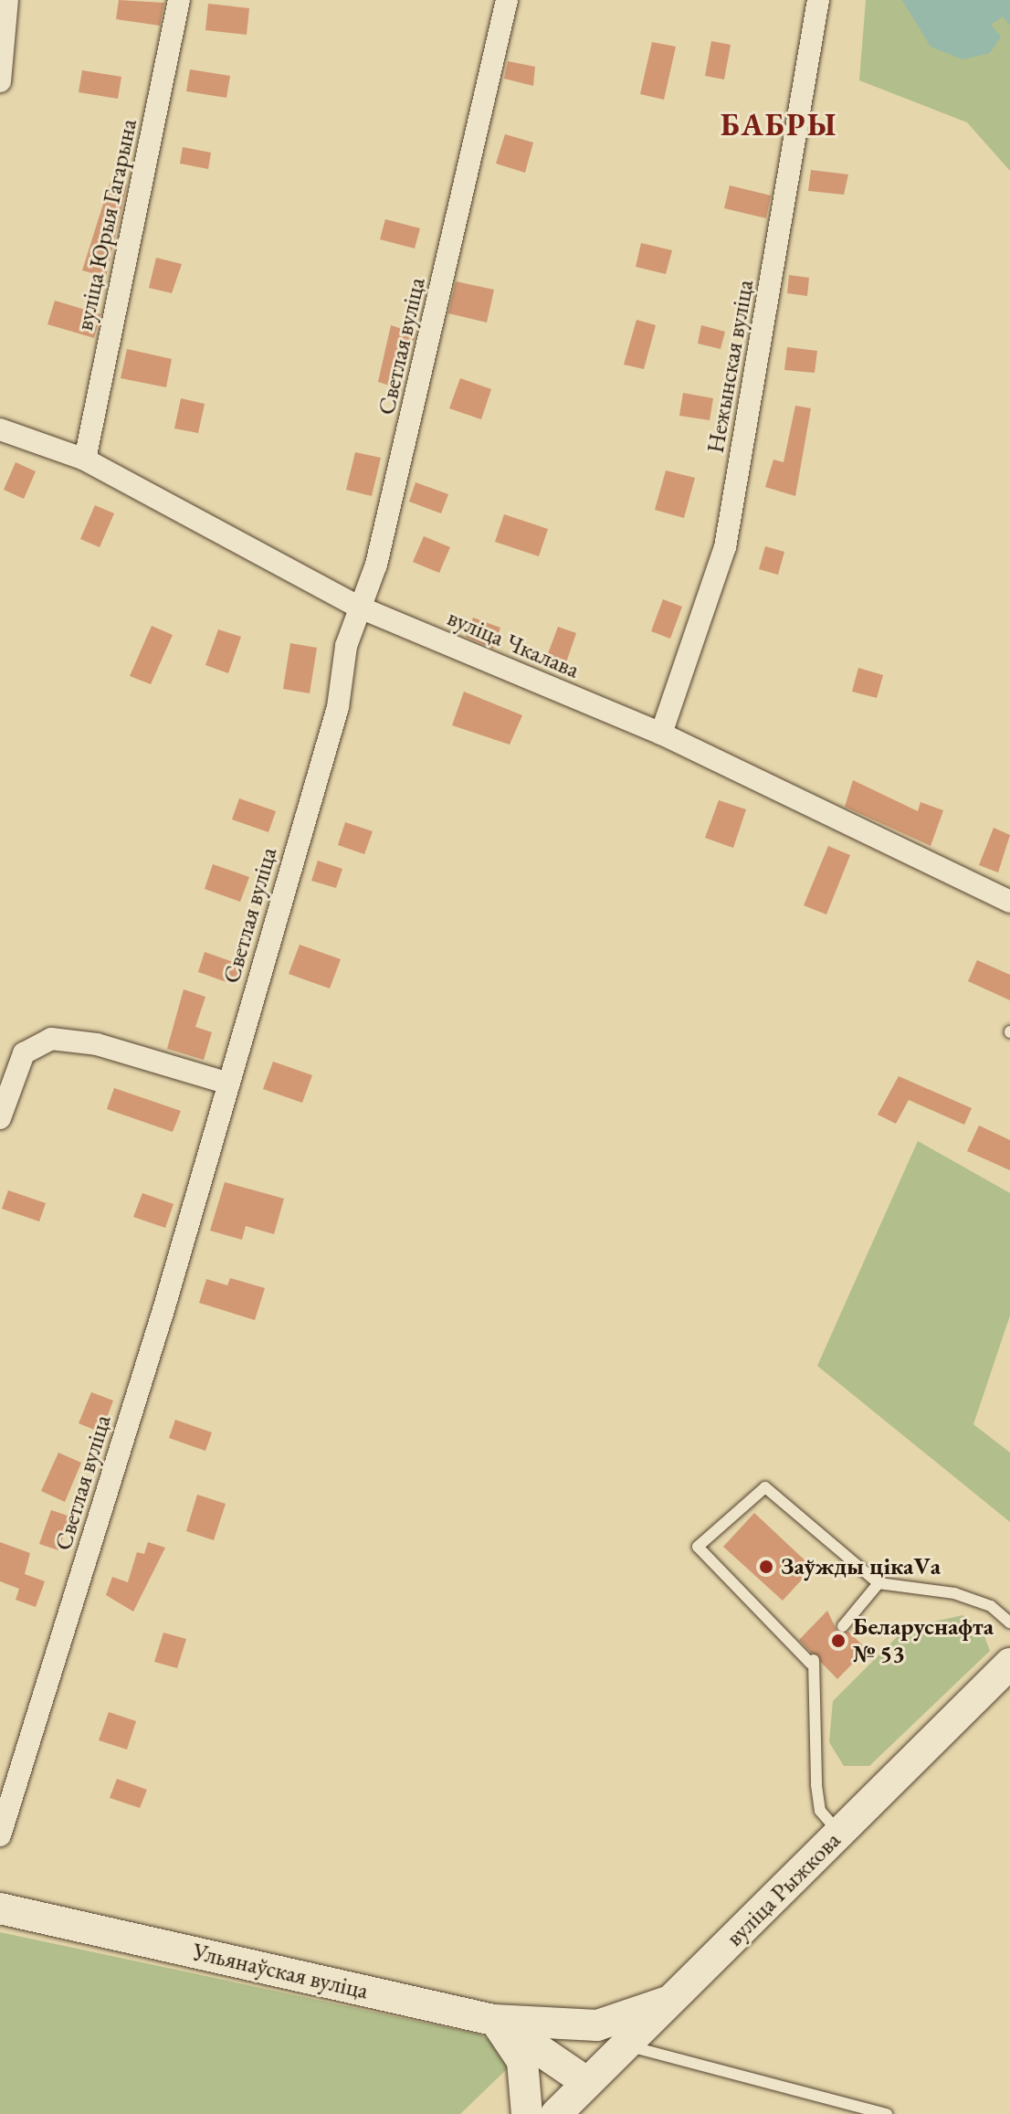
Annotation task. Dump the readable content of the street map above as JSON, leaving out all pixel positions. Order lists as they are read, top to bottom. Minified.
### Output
{"streets":{"main road":["вуліца Рыжкова","Ульянаўская вуліца"],"street":["вуліца Юрыя Гагарына","Светлая вуліца","Нежынская вуліца","вуліца Чкалава"]},"crossings":[["вуліца Юрыя Гагарына","вуліца Чкалава"],["Светлая вуліца","вуліца Чкалава"],["Нежынская вуліца","вуліца Чкалава"],["вуліца Рыжкова","Ульянаўская вуліца"]],"districts":["БАБРЫ"],"places":["Заўжды цікаVа","Беларуснафта № 53"]}
